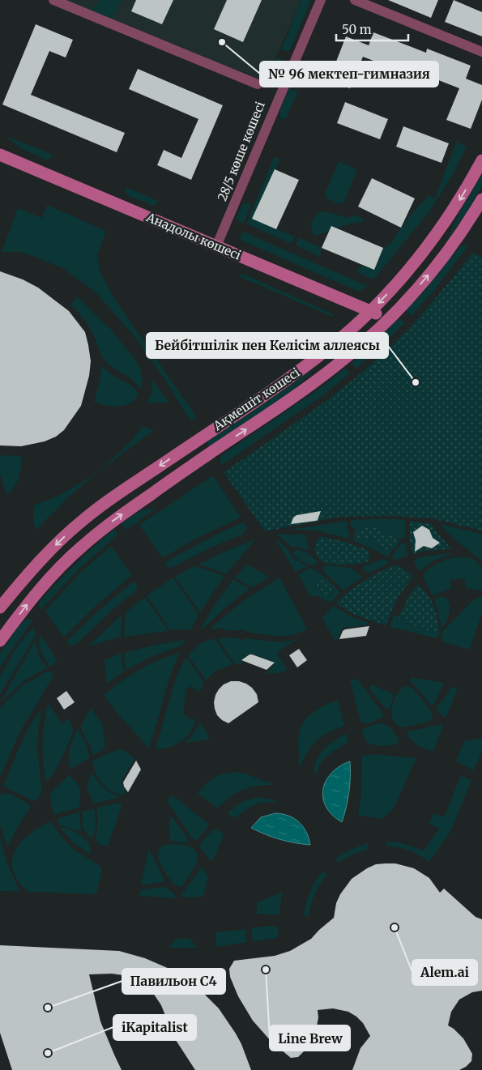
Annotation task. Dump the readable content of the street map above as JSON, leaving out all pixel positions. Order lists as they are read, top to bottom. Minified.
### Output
{"streets":{"street":["28/5 көше көшесі","Анадолы көшесі","Ақмешіт көшесі"]},"crossings":[["28/5 көше көшесі","Анадолы көшесі"],["Анадолы көшесі","Ақмешіт көшесі"]],"places":["№ 96 мектеп-гимназия","Бейбітшілік пен Келісім аллеясы","Alem.ai","Line Brew","Павильон С4","iKapitalist"],"scale_bar":"50 m"}
